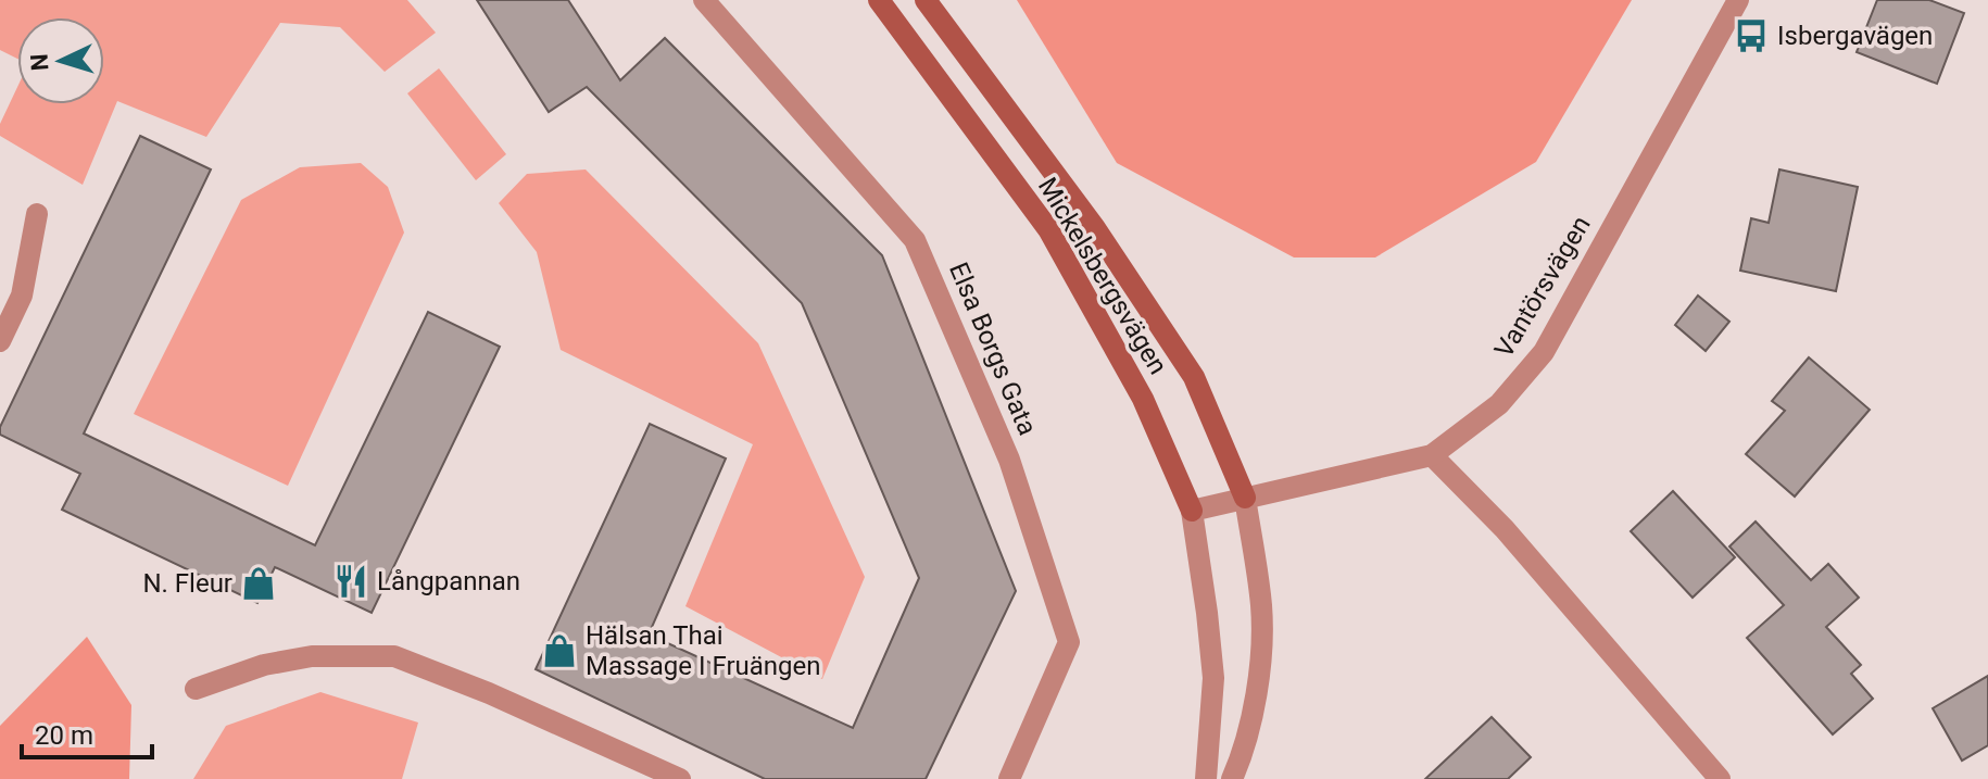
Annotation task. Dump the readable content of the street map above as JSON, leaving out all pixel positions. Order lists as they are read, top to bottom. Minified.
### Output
{"streets":{"main road":["Mickelsbergsvägen"],"street":["Vantörsvägen","Elsa Borgs Gata"]},"crossings":[["Mickelsbergsvägen","Vantörsvägen"]],"places":{"bus stop":["Isbergavägen"],"restaurant":["Långpannan"],"shop":["N. Fleur","Hälsan Thai Massage I Fruängen"]},"scale_bar":"20 m","north":"left"}
